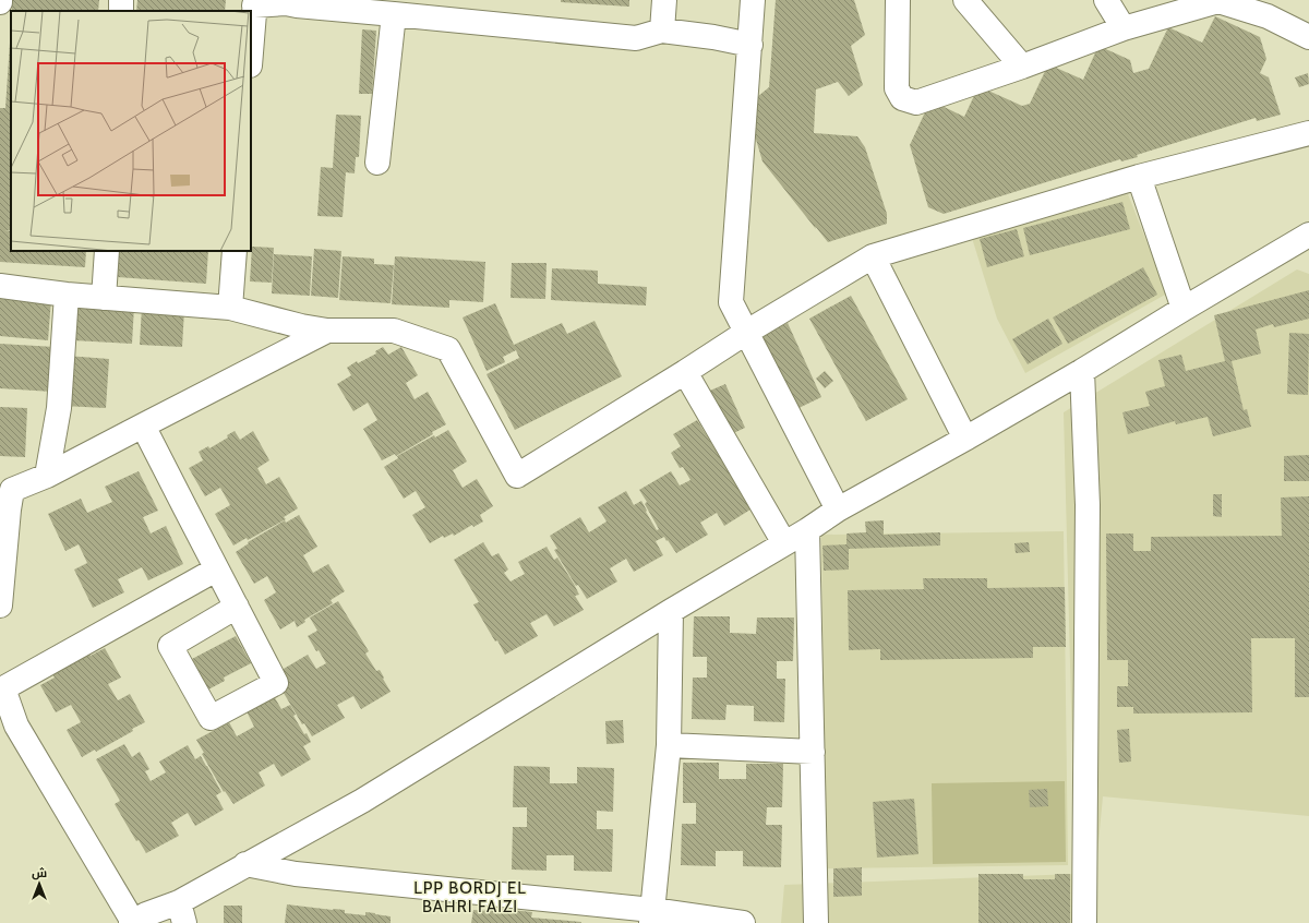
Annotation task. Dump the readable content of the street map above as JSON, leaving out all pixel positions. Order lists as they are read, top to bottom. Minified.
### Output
{"districts":["LPP BORDJ EL BAHRI FAIZI"],"north":"top"}
